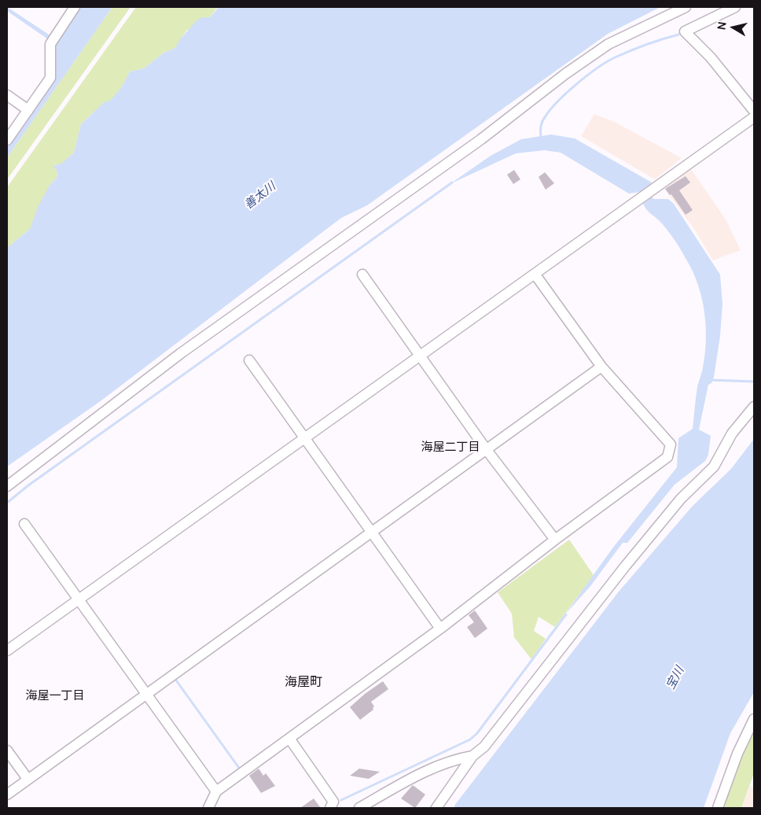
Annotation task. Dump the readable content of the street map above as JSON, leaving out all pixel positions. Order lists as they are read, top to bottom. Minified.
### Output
{"districts":["海屋二丁目","海屋町","海屋一丁目"],"water":["善太川","宝川"],"north":"left"}
